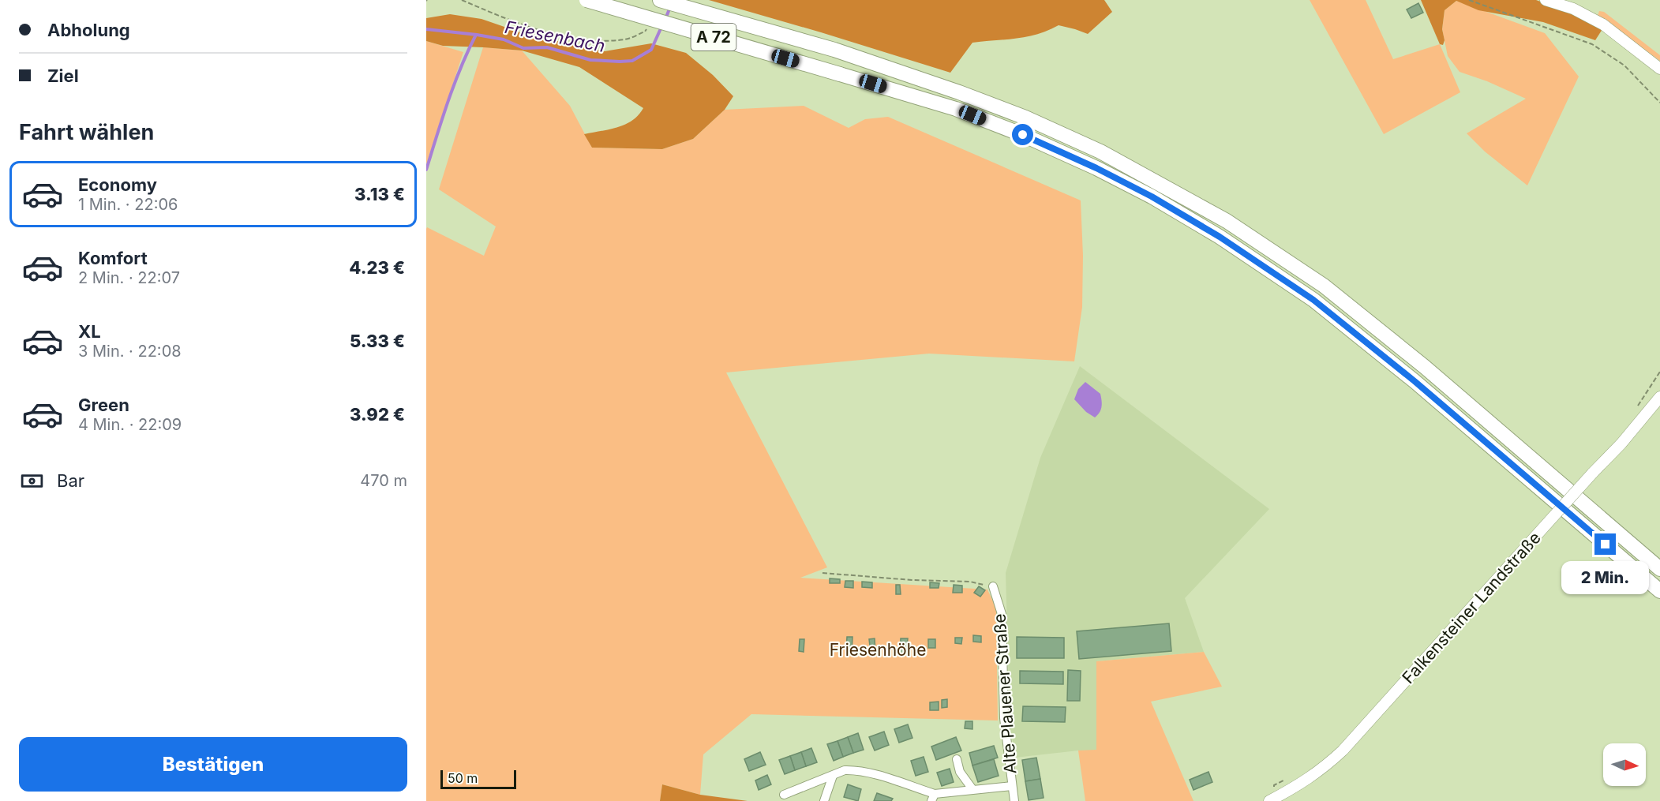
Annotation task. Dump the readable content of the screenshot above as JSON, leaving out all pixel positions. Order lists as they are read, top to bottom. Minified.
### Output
{"streets":{"highway":["A 72"],"main road":["Falkensteiner Landstraße"],"street":["Alte Plauener Straße"]},"water":["Friesenbach"],"parks":["Friesenhöhe"],"scale_bar":"50 m","north":"right","page":{"banner":["Abholung","Ziel"],"heading":"Fahrt wählen","list":[{"name":"Economy","note":"1 Min. · 22:06","value":"3.13 €"},{"name":"Komfort","note":"2 Min. · 22:07","value":"4.23 €"},{"name":"XL","note":"3 Min. · 22:08","value":"5.33 €"},{"name":"Green","note":"4 Min. · 22:09","value":"3.92 €"}],"pay":["Bar","470 m"],"bubble":"2 Min.","buttons":"Bestätigen","scale":"50 m"}}
